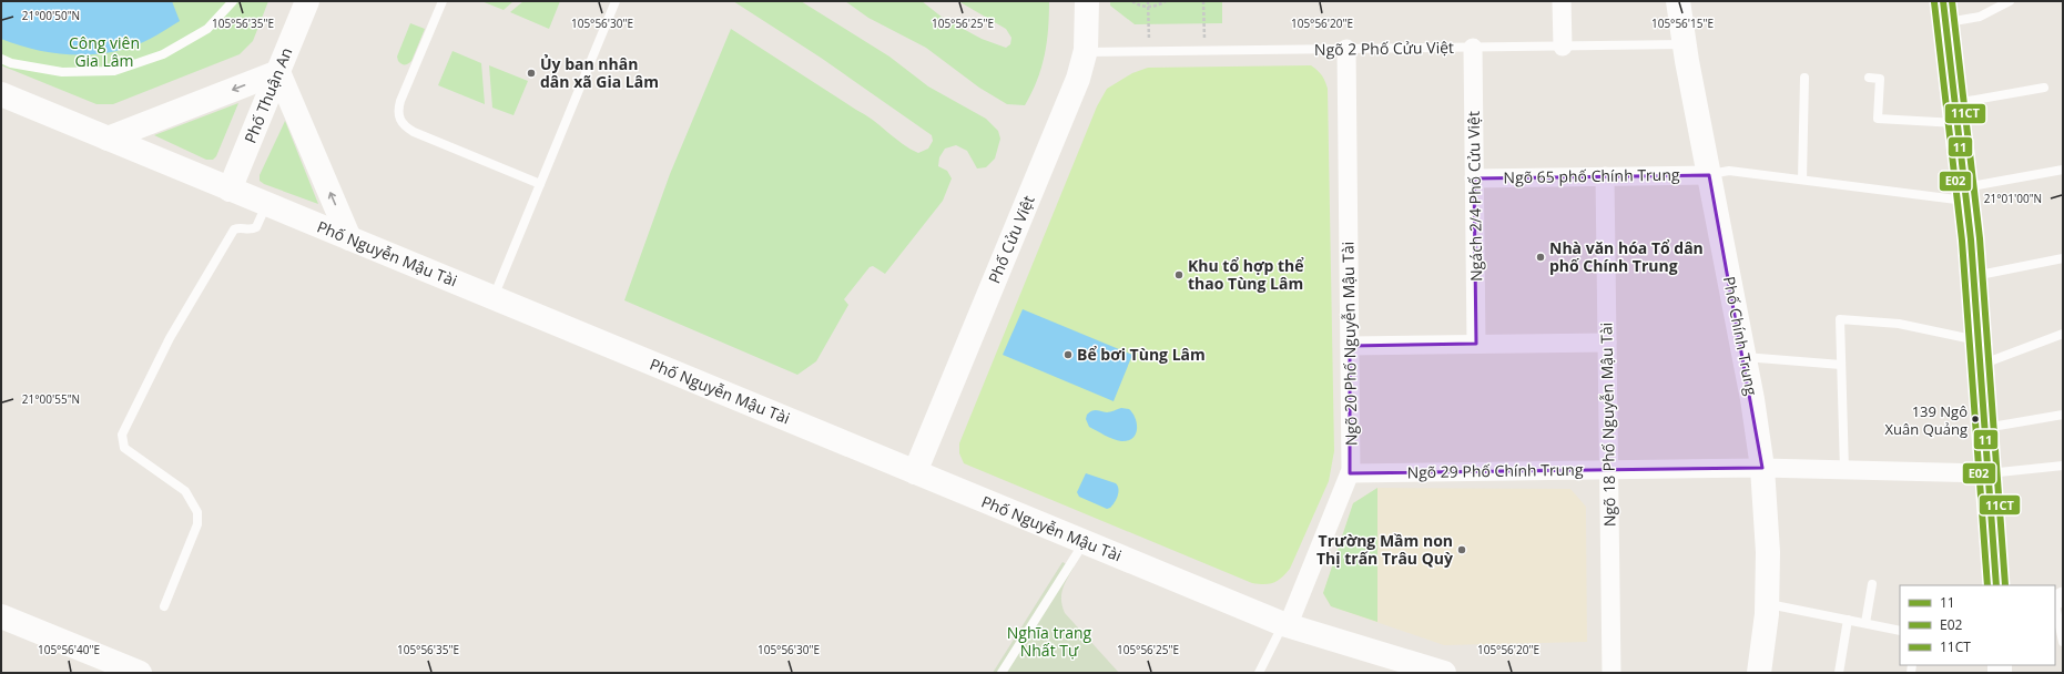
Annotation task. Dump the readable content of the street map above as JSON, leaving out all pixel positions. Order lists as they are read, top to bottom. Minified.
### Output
{"streets":{"street":["Phố Thuận An","Ngõ 65 phố Chính Trung","Ngách 2/4 Phố Cửu Việt","Phố Cửu Việt","Phố Nguyễn Mậu Tài","Phố Chính Trung","Ngõ 20 Phố Nguyễn Mậu Tài","Ngõ 18 Phố Nguyễn Mậu Tài","Ngõ 29 Phố Chính Trung"],"lane":["Ngõ 2 Phố Cửu Việt"]},"crossings":[["Ngõ 2 Phố Cửu Việt","Ngách 2/4 Phố Cửu Việt"],["Ngõ 2 Phố Cửu Việt","Phố Cửu Việt"],["Ngõ 2 Phố Cửu Việt","Phố Chính Trung"],["Ngõ 2 Phố Cửu Việt","Ngõ 20 Phố Nguyễn Mậu Tài"],["Phố Thuận An","Phố Nguyễn Mậu Tài"],["Ngõ 65 phố Chính Trung","Ngách 2/4 Phố Cửu Việt"],["Ngõ 65 phố Chính Trung","Phố Chính Trung"],["Ngõ 65 phố Chính Trung","Ngõ 18 Phố Nguyễn Mậu Tài"],["Phố Cửu Việt","Phố Nguyễn Mậu Tài"],["Phố Nguyễn Mậu Tài","Ngõ 20 Phố Nguyễn Mậu Tài"],["Phố Chính Trung","Ngõ 29 Phố Chính Trung"],["Ngõ 20 Phố Nguyễn Mậu Tài","Ngõ 29 Phố Chính Trung"],["Ngõ 18 Phố Nguyễn Mậu Tài","Ngõ 29 Phố Chính Trung"]],"parks":["Công viên Gia Lâm","Nghĩa trang Nhất Tự"],"places":["Ủy ban nhân dân xã Gia Lâm","Nhà văn hóa Tổ dân phố Chính Trung","Khu tổ hợp thể thao Tùng Lâm","Bể bơi Tùng Lâm","139 Ngô Xuân Quảng","Trường Mầm non Thị trấn Trâu Quỳ"],"lines":["transit line 11","transit line 11CT","transit line E02"],"legend":["11","E02","11CT"],"coordinates":["21°00'50\"N","105°56'35\"E","105°56'30\"E","105°56'25\"E","105°56'20\"E","105°56'15\"E","21°01'00\"N","21°00'55\"N","105°56'40\"E"]}
